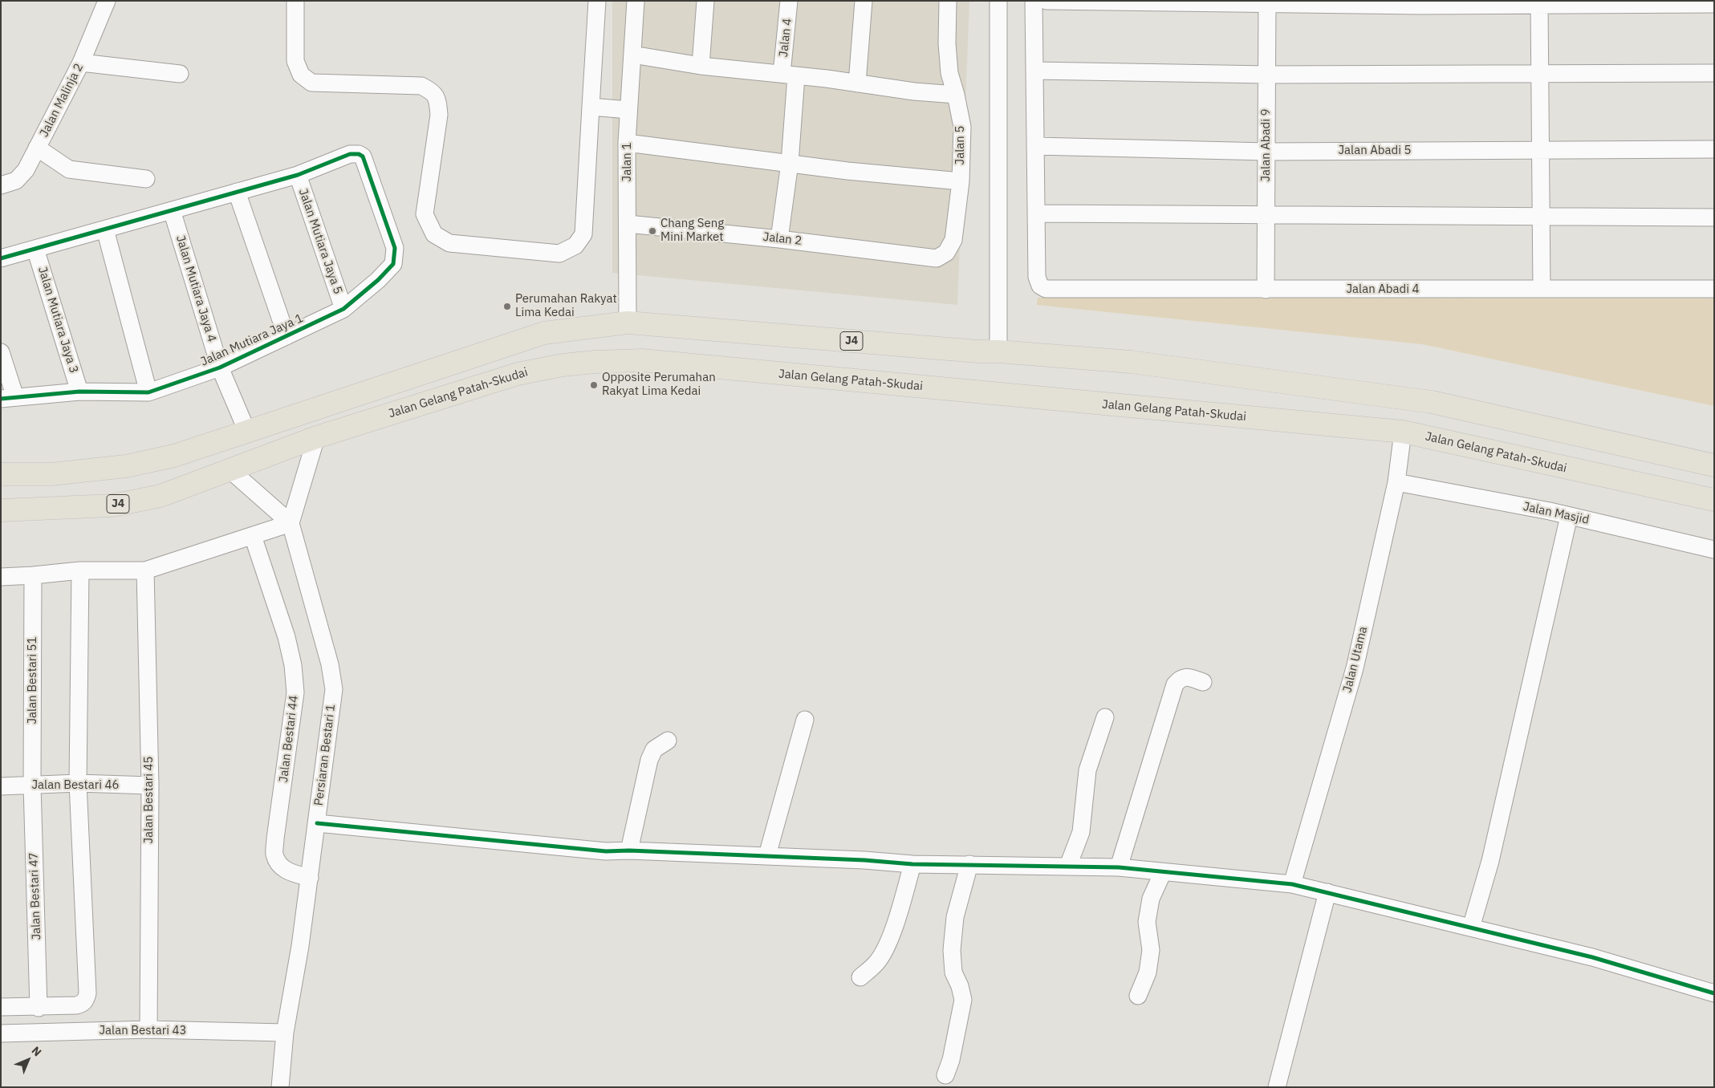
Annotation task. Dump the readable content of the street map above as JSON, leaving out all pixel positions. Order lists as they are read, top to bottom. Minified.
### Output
{"streets":{"main road":["J4","Jalan Gelang Patah-Skudai"],"street":["Jalan 4","Jalan Malinja 2","Jalan 5","Jalan Abadi 9","Jalan Abadi 5","Jalan 1","Jalan 2","Jalan Mutiara Jaya 5","Jalan Mutiara Jaya 4","Jalan Abadi 4","Jalan Mutiara Jaya 3","Jalan Mutiara Jaya 1","Jalan Masjid","Jalan Utama","Jalan Bestari 51","Jalan Bestari 44","Persiaran Bestari 1","Jalan Bestari 46","Jalan Bestari 45","Jalan Bestari 47","Jalan Bestari 43"]},"crossings":[["Jalan 4","Jalan 2"],["Jalan 5","Jalan 2"],["Jalan Abadi 9","Jalan Abadi 5"],["Jalan Abadi 9","Jalan Abadi 4"],["Jalan 1","Jalan 2"],["Jalan 1","J4"],["Jalan Mutiara Jaya 5","Jalan Mutiara Jaya 1"],["Jalan Mutiara Jaya 4","Jalan Mutiara Jaya 1"],["Jalan Mutiara Jaya 4","J4"],["Jalan Mutiara Jaya 3","Jalan Mutiara Jaya 1"],["Jalan Gelang Patah-Skudai","Jalan Utama"],["Jalan Masjid","Jalan Utama"],["Jalan Bestari 51","Jalan Bestari 46"],["Jalan Bestari 51","Jalan Bestari 47"],["Jalan Bestari 44","Persiaran Bestari 1"],["Persiaran Bestari 1","Jalan Bestari 43"],["Jalan Bestari 46","Jalan Bestari 45"],["Jalan Bestari 46","Jalan Bestari 47"],["Jalan Bestari 45","Jalan Bestari 43"]],"places":["Chang Seng Mini Market","Perumahan Rakyat Lima Kedai","Opposite Perumahan Rakyat Lima Kedai"],"north":"top right"}
